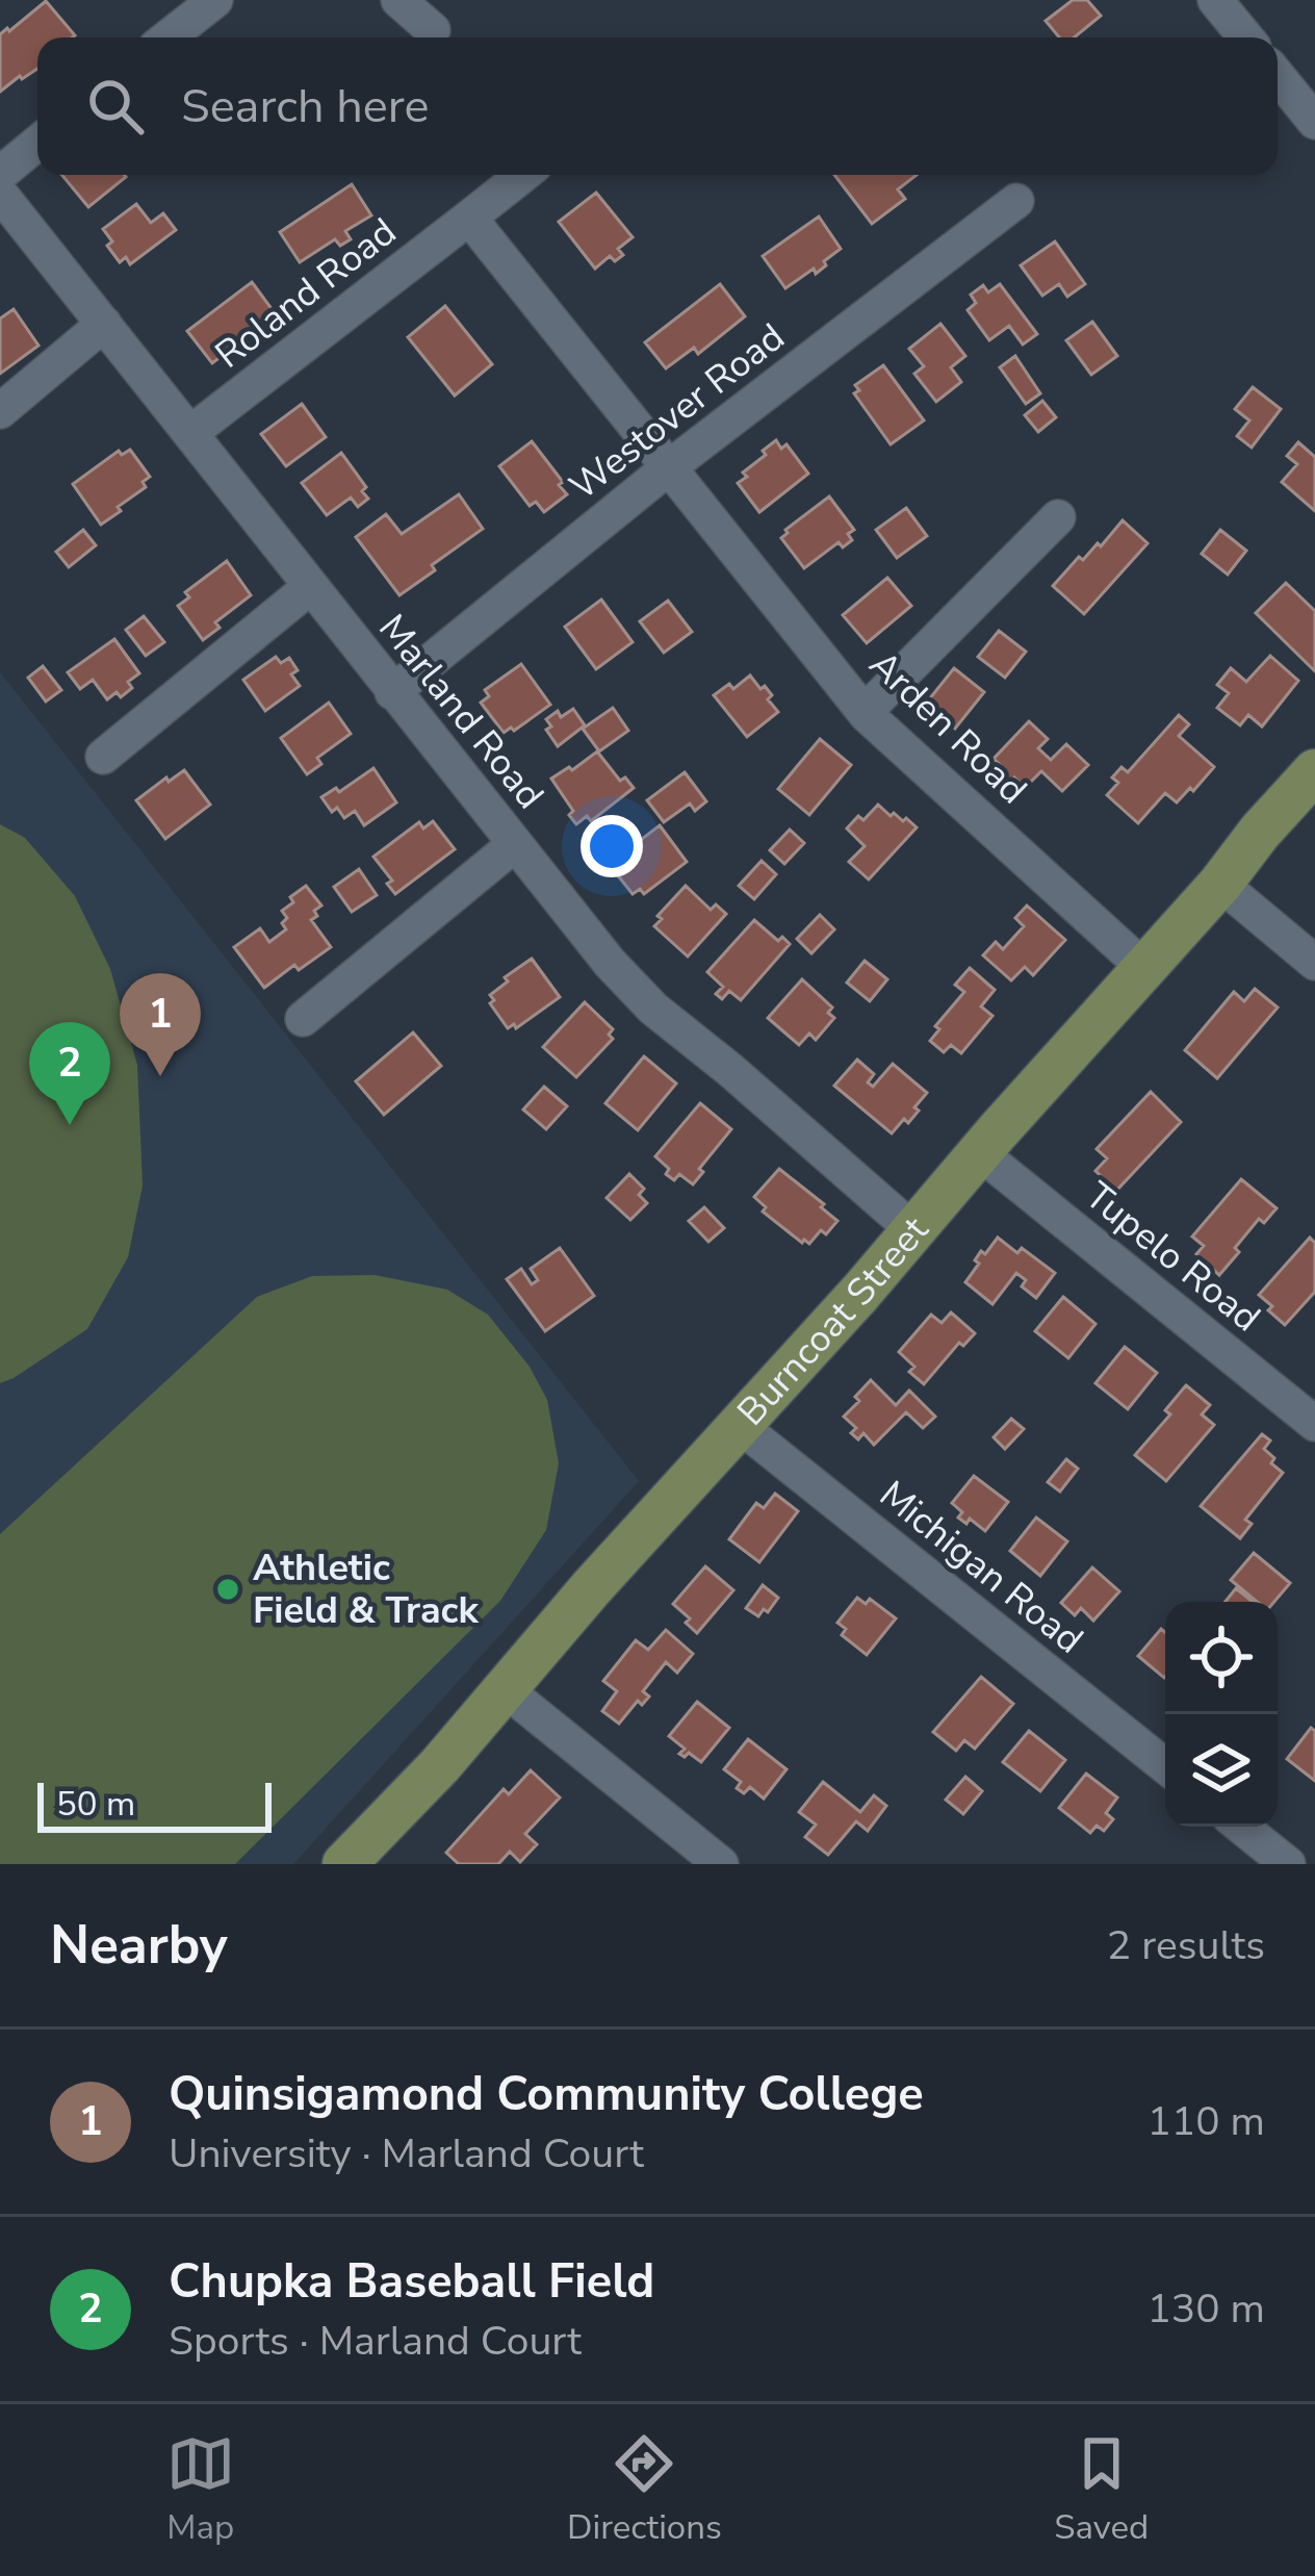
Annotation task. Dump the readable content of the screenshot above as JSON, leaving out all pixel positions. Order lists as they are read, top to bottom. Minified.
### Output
{"streets":{"main road":["Burncoat Street"],"street":["Roland Road","Westover Road","Marland Road","Arden Road","Tupelo Road","Michigan Road"]},"crossings":[["Roland Road","Marland Road"],["Westover Road","Marland Road"],["Westover Road","Arden Road"],["Marland Road","Burncoat Street"],["Arden Road","Burncoat Street"],["Tupelo Road","Burncoat Street"],["Burncoat Street","Michigan Road"]],"places":["Athletic Field & Track"],"scale_bar":"50 m","page":{"search":"Search here","pins":["1","2"],"scale":"50 m","heading":["Nearby","2 results"],"list":[{"mark":"1","name":"Quinsigamond Community College","note":"University · Marland Court","value":"110 m"},{"mark":"2","name":"Chupka Baseball Field","note":"Sports · Marland Court","value":"130 m"}],"nav":["Map","Directions","Saved"]}}
